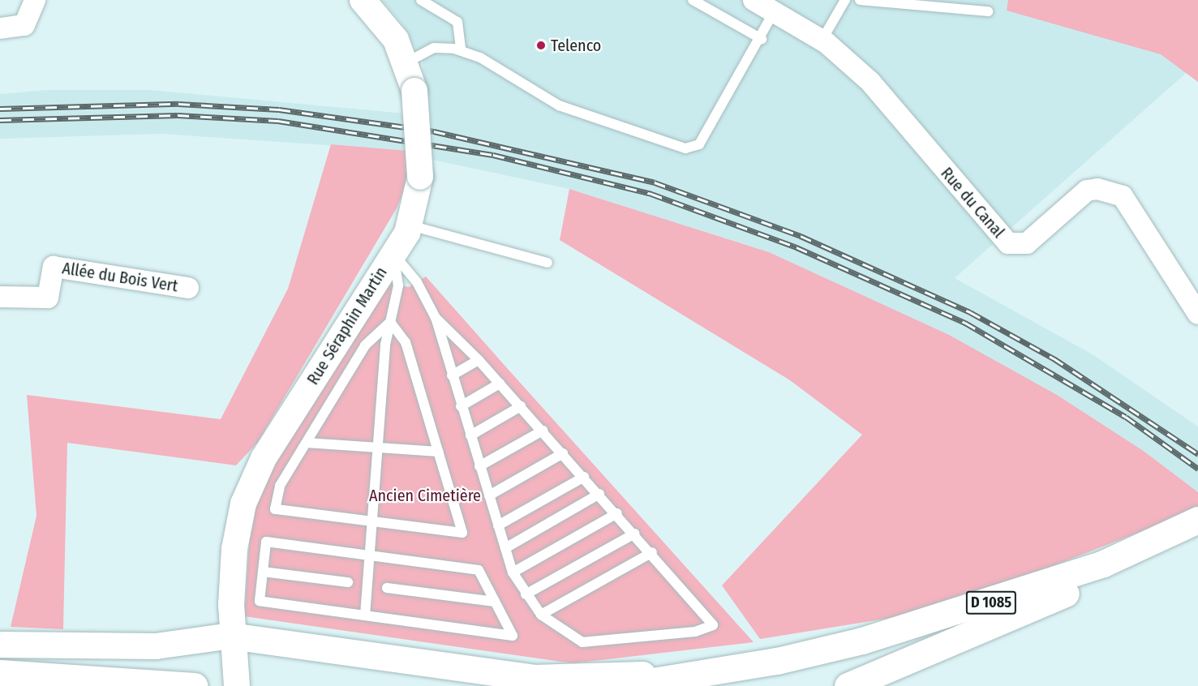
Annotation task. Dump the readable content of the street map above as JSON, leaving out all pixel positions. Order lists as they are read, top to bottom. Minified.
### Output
{"streets":{"main road":["D 1085"],"street":["Rue du Canal","Allée du Bois Vert","Rue Séraphin Martin"]},"parks":["Ancien Cimetière"],"places":["Telenco"]}
